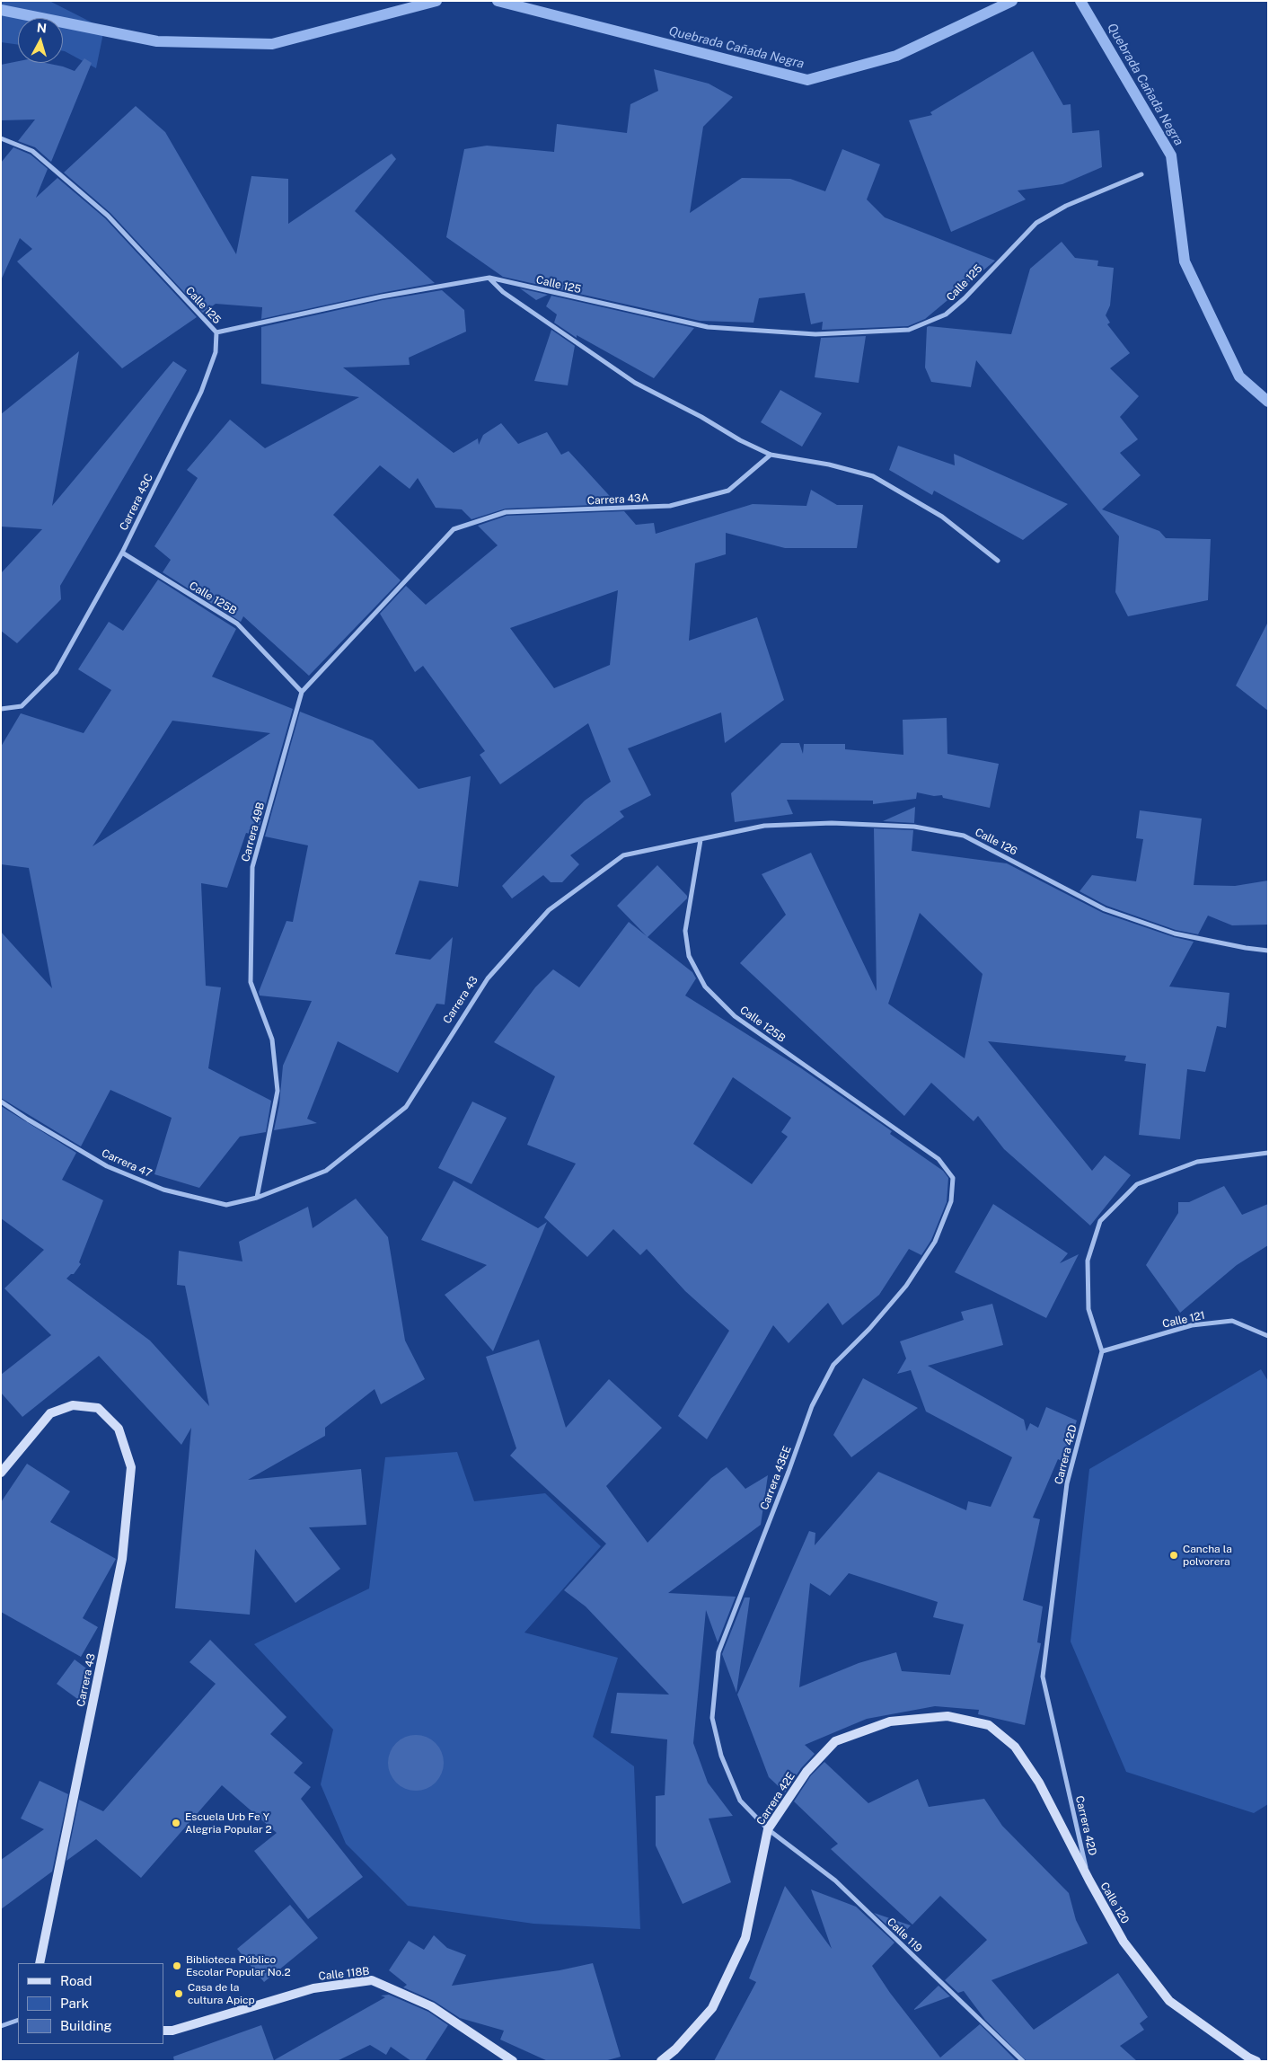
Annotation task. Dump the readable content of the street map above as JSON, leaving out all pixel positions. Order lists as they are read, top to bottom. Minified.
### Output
{"streets":{"street":["Calle 125","Carrera 43A","Carrera 43C","Calle 125B","Carrera 49B","Calle 126","Carrera 43","Carrera 47","Calle 121","Carrera 42D","Carrera 43EE","Carrera 42E","Calle 120","Calle 119","Calle 118B"]},"crossings":[["Calle 125","Carrera 43C"],["Carrera 43A","Carrera 49B"],["Carrera 43C","Calle 125B"],["Calle 125B","Carrera 49B"],["Calle 125B","Calle 126"],["Calle 125B","Carrera 43"],["Calle 125B","Carrera 43EE"],["Carrera 49B","Carrera 43"],["Carrera 49B","Carrera 47"],["Calle 126","Carrera 43"],["Carrera 43","Carrera 47"],["Calle 121","Carrera 42D"],["Carrera 42D","Calle 120"],["Carrera 43EE","Carrera 42E"],["Carrera 43EE","Calle 119"],["Carrera 42E","Calle 120"],["Carrera 42E","Calle 119"]],"water":["Quebrada Cañada Negra"],"places":["Cancha la polvorera","Escuela Urb Fe Y Alegria Popular 2","Biblioteca Público Escolar Popular No.2","Casa de la cultura Apicp"],"legend":["Road","Park","Building"],"north":"top"}
